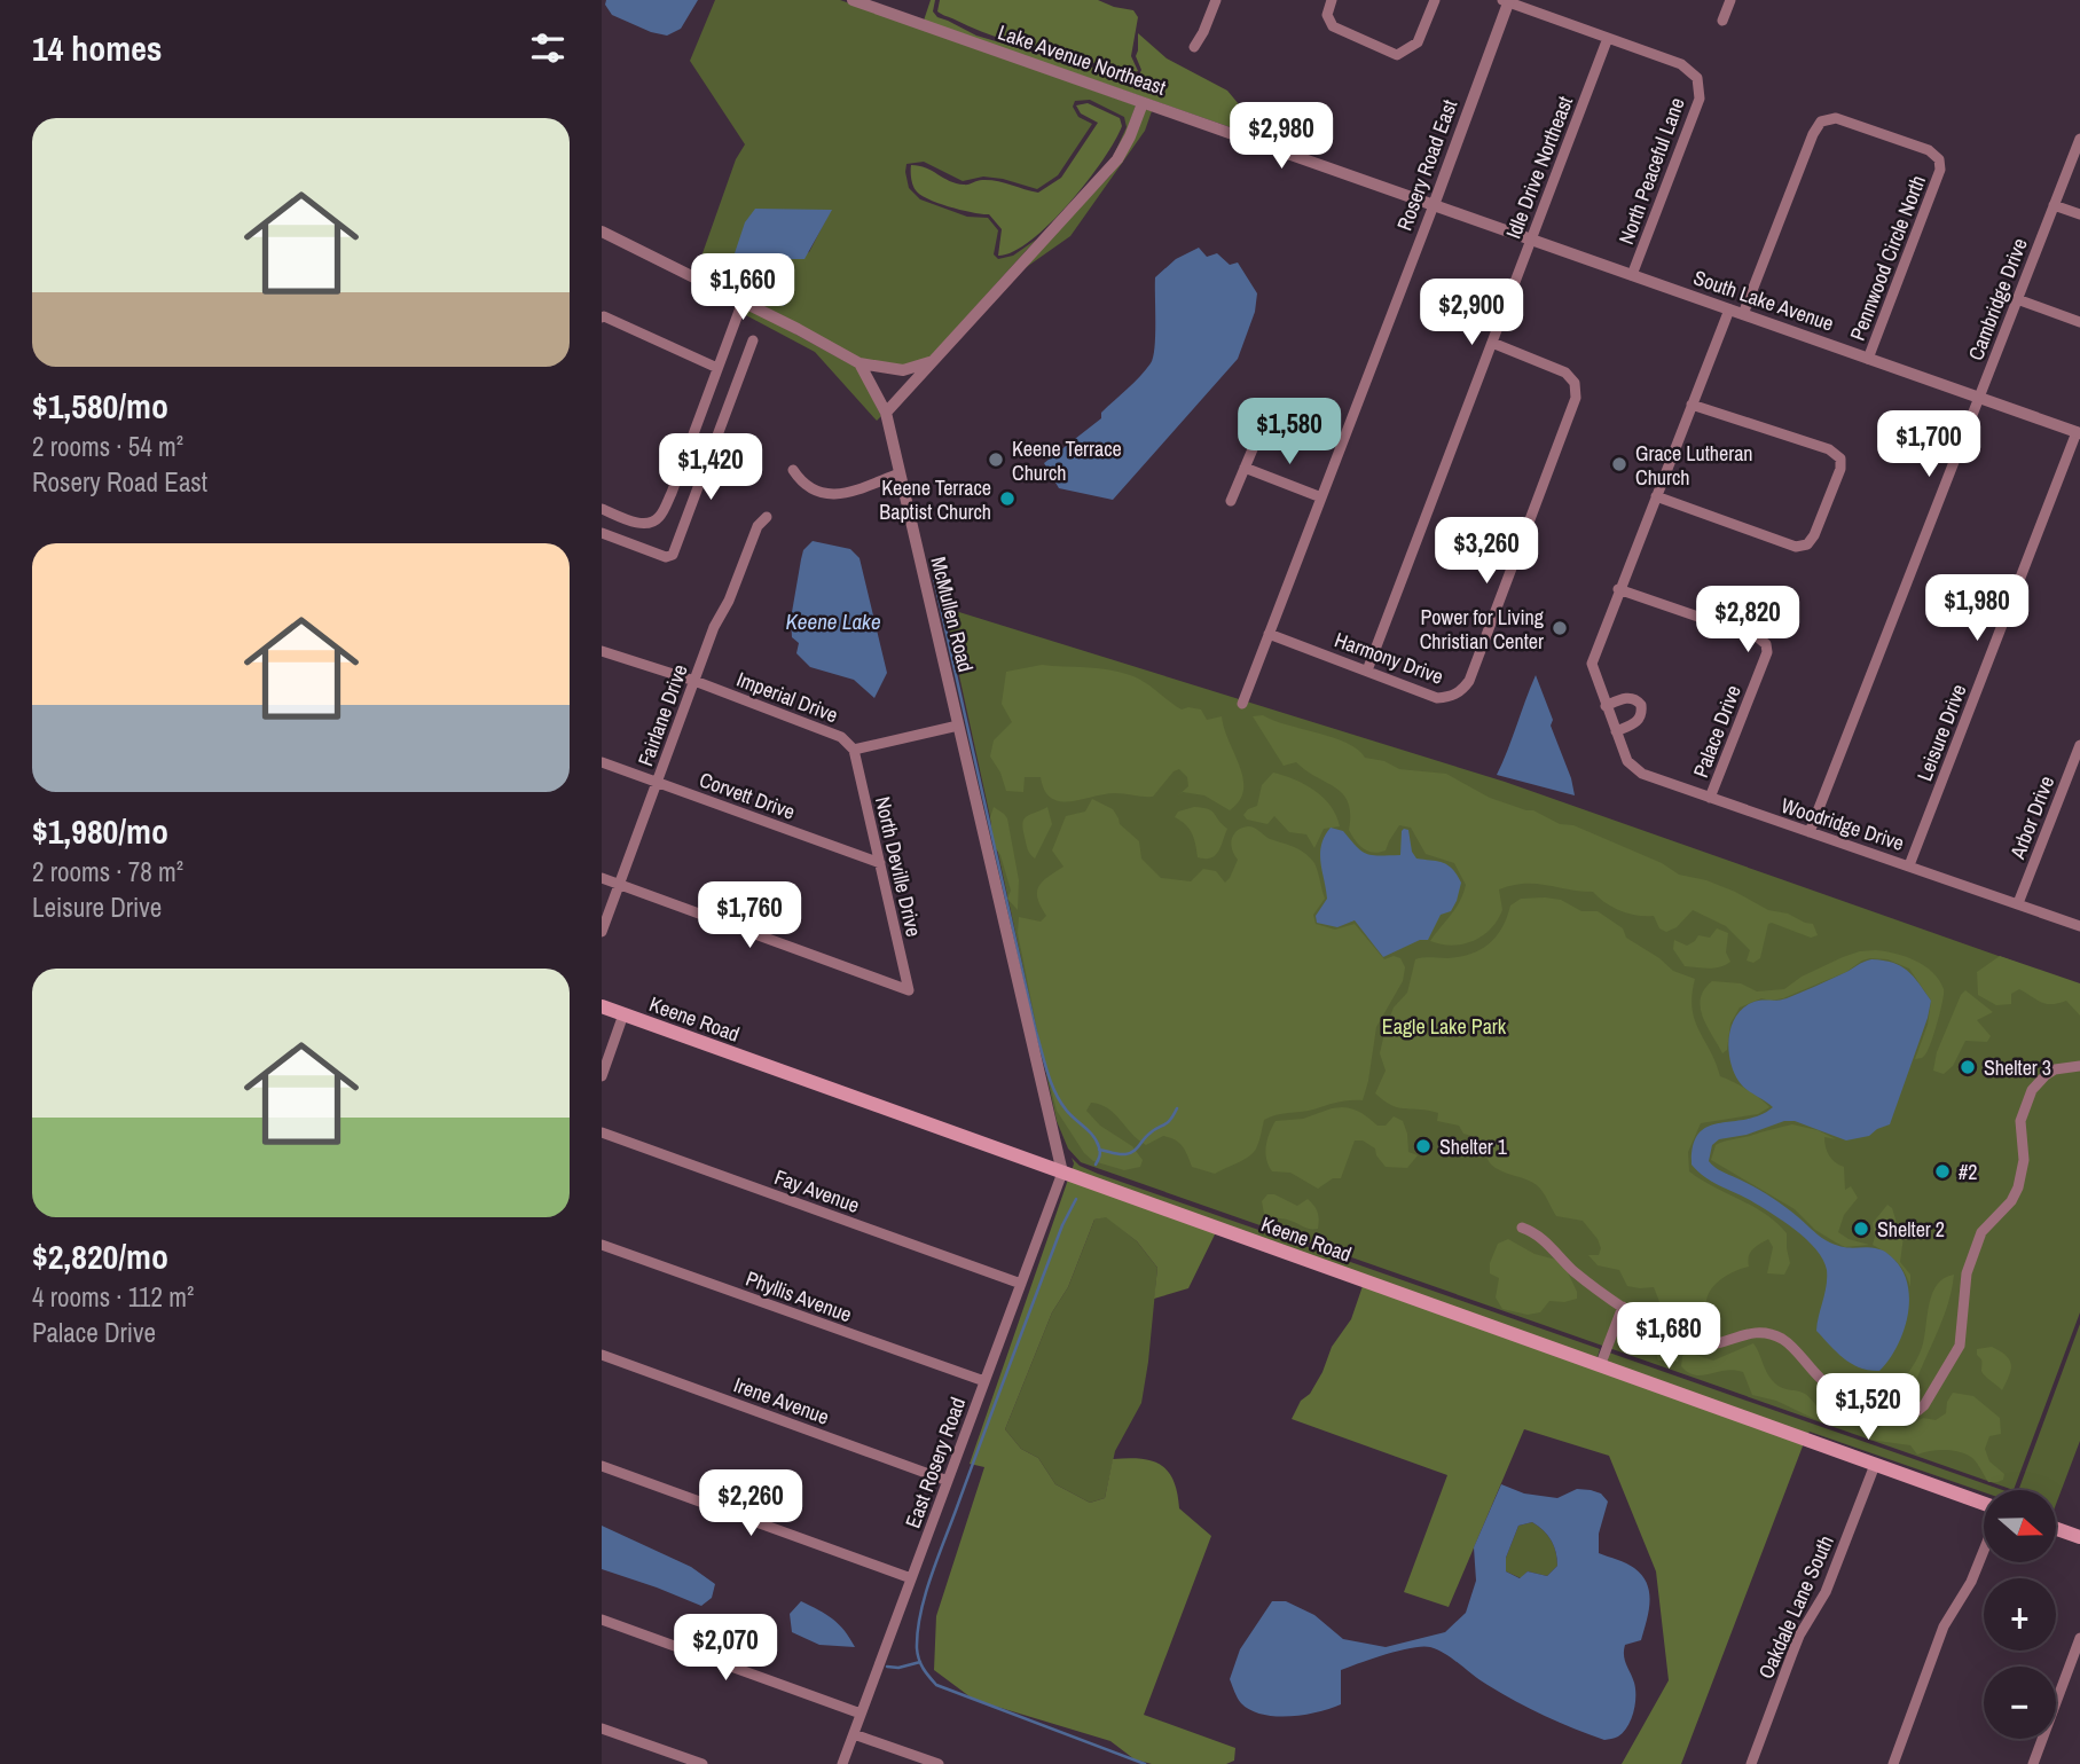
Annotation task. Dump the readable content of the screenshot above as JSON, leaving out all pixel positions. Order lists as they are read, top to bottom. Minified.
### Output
{"streets":{"main road":["Keene Road"],"street":["Lake Avenue Northeast","Rosery Road East","Idle Drive Northeast","North Peaceful Lane","Pennwood Circle North","Cambridge Drive","South Lake Avenue","McMullen Road","Harmony Drive","Imperial Drive","Fairlane Drive","Palace Drive","Leisure Drive","Corvett Drive","Arbor Drive","Woodridge Drive","North Deville Drive","Fay Avenue","Phyllis Avenue","Irene Avenue","East Rosery Road","Oakdale Lane South"]},"crossings":[["Lake Avenue Northeast","Rosery Road East"],["Lake Avenue Northeast","South Lake Avenue"],["Rosery Road East","South Lake Avenue"],["Rosery Road East","Harmony Drive"],["Idle Drive Northeast","North Peaceful Lane"],["Idle Drive Northeast","South Lake Avenue"],["Idle Drive Northeast","Harmony Drive"],["North Peaceful Lane","South Lake Avenue"],["Pennwood Circle North","South Lake Avenue"],["Cambridge Drive","South Lake Avenue"],["Cambridge Drive","Woodridge Drive"],["South Lake Avenue","Leisure Drive"],["South Lake Avenue","Woodridge Drive"],["McMullen Road","Keene Road"],["McMullen Road","East Rosery Road"],["Imperial Drive","Fairlane Drive"],["Imperial Drive","North Deville Drive"],["Fairlane Drive","Corvett Drive"],["Fairlane Drive","North Deville Drive"],["Palace Drive","Woodridge Drive"],["Leisure Drive","Woodridge Drive"],["Corvett Drive","North Deville Drive"],["Arbor Drive","Woodridge Drive"],["Keene Road","East Rosery Road"],["Keene Road","Oakdale Lane South"],["Fay Avenue","East Rosery Road"],["Phyllis Avenue","East Rosery Road"],["Irene Avenue","East Rosery Road"]],"water":["Keene Lake"],"parks":["Eagle Lake Park"],"places":["Keene Terrace Church","Grace Lutheran Church","Keene Terrace Baptist Church","Power for Living Christian Center","Shelter 3","Shelter 1","#2","Shelter 2"],"north":"right","page":{"heading":"14 homes","list":[{"name":"$1,580/mo","note":"2 rooms · 54 m² · Rosery Road East"},{"name":"$1,980/mo","note":"2 rooms · 78 m² · Leisure Drive"},{"name":"$2,820/mo","note":"4 rooms · 112 m² · Palace Drive"}],"price":["$2,980","$1,660","$2,900","$1,580","$1,700","$1,420","$3,260","$1,980","$2,820","$1,760","$1,680","$1,520","$2,260","$2,070"],"map_buttons":["+","−"]}}
